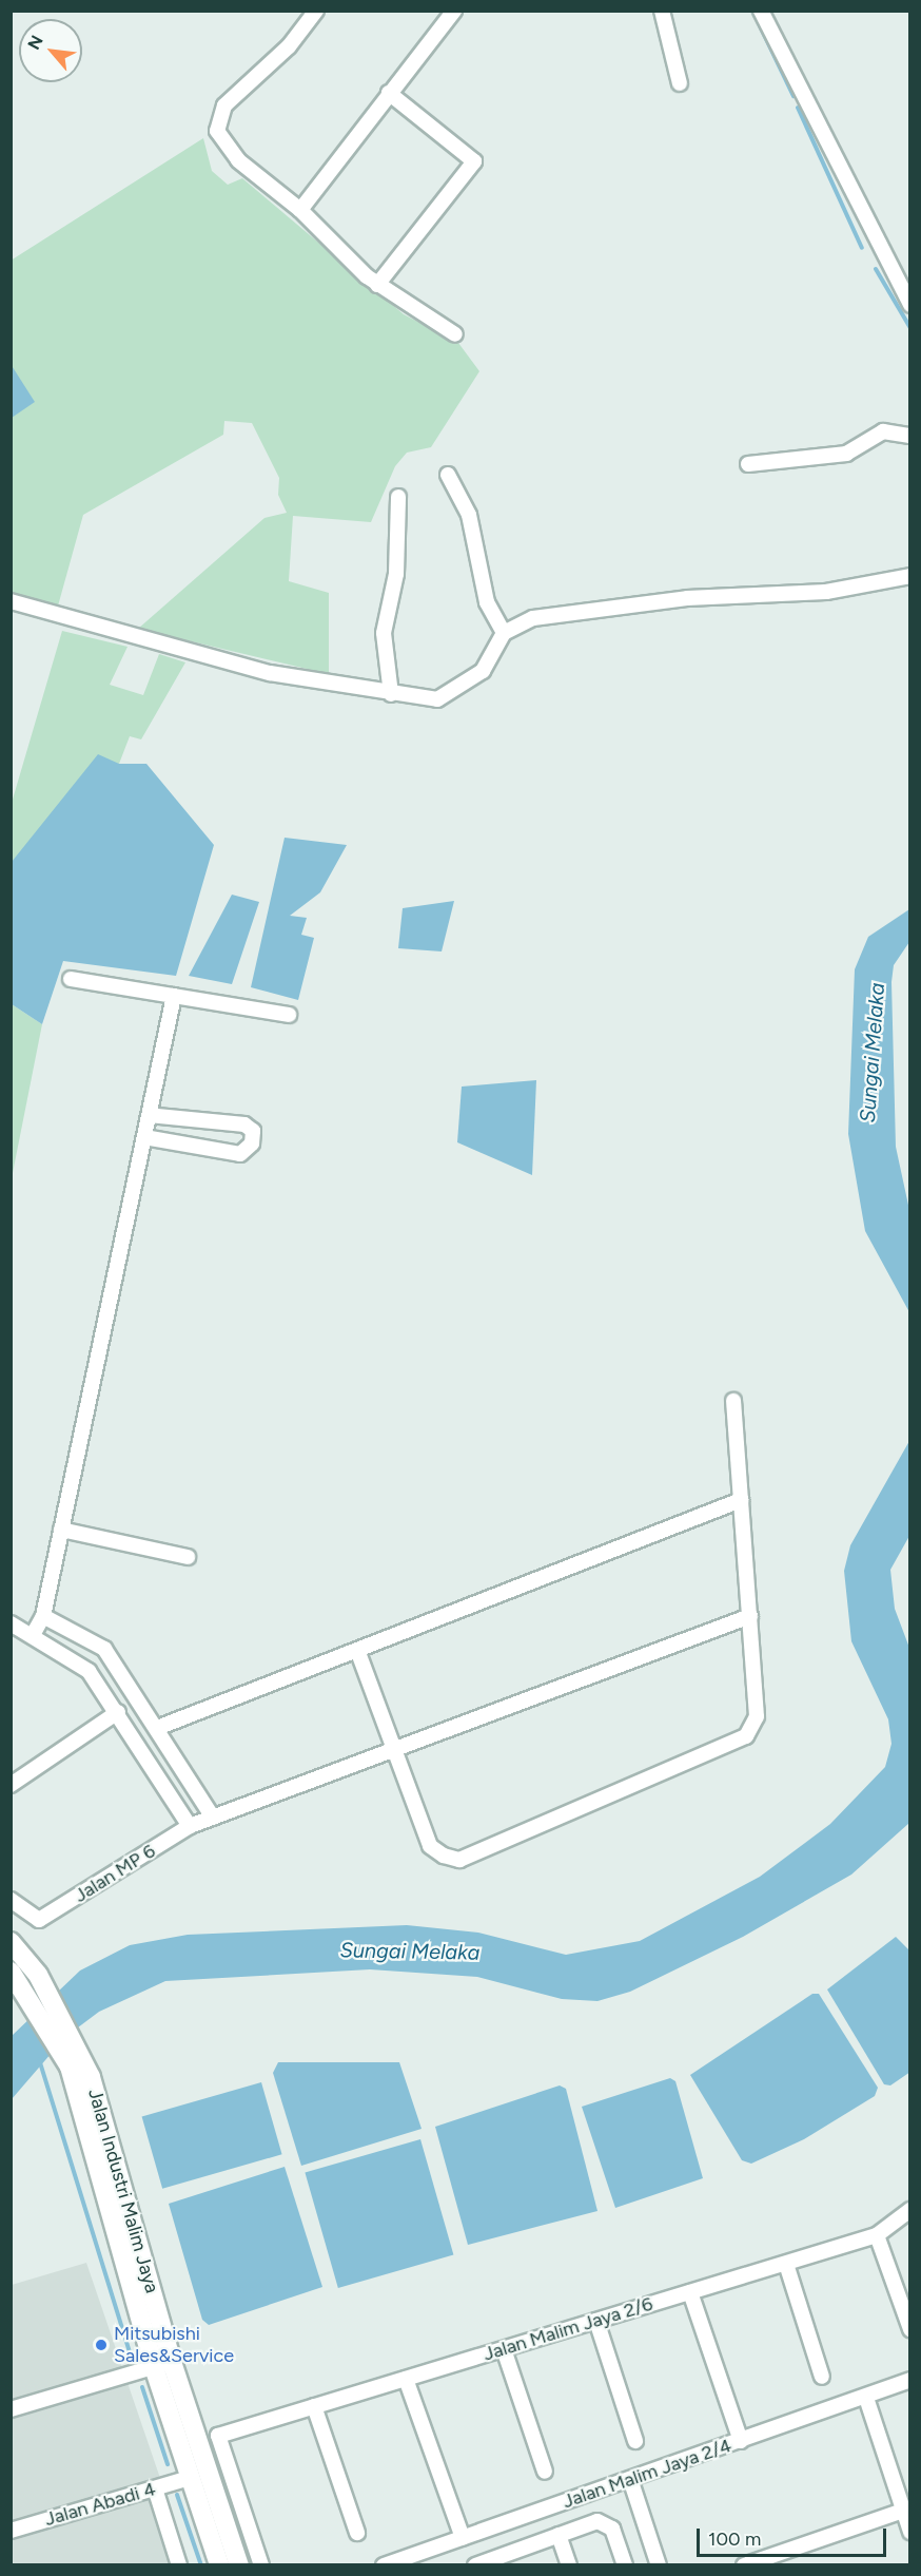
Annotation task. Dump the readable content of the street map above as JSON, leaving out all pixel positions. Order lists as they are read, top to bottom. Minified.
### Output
{"streets":{"main road":["Jalan Industri Malim Jaya"],"street":["Jalan MP 6","Jalan Malim Jaya 2/6","Jalan Malim Jaya 2/4","Jalan Abadi 4"]},"crossings":[["Jalan Industri Malim Jaya","Jalan Abadi 4"]],"water":["Sungai Melaka"],"places":["Mitsubishi Sales&Service"],"scale_bar":"100 m","north":"top left"}
